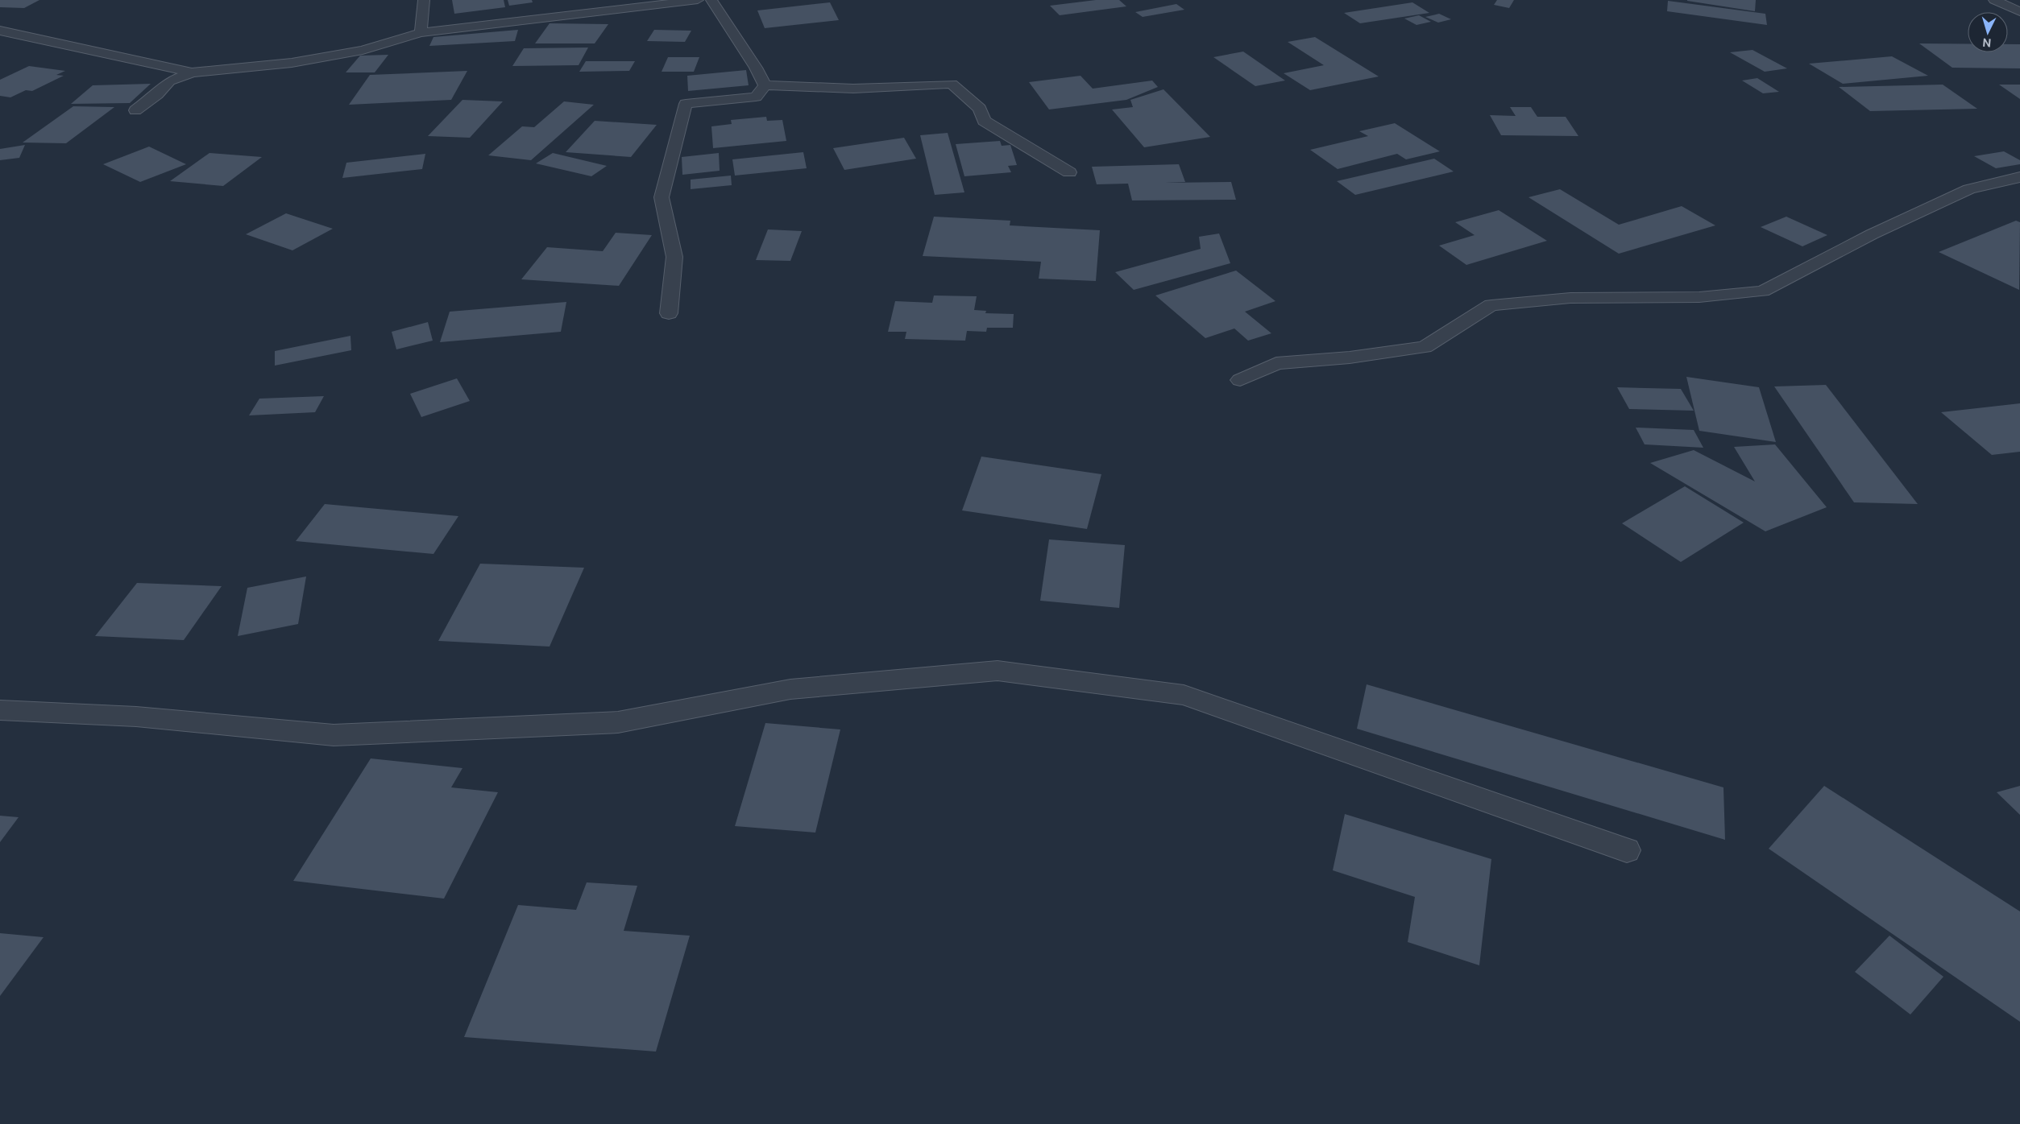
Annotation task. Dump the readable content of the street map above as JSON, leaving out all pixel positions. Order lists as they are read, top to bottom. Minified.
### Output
{"north":"bottom"}
